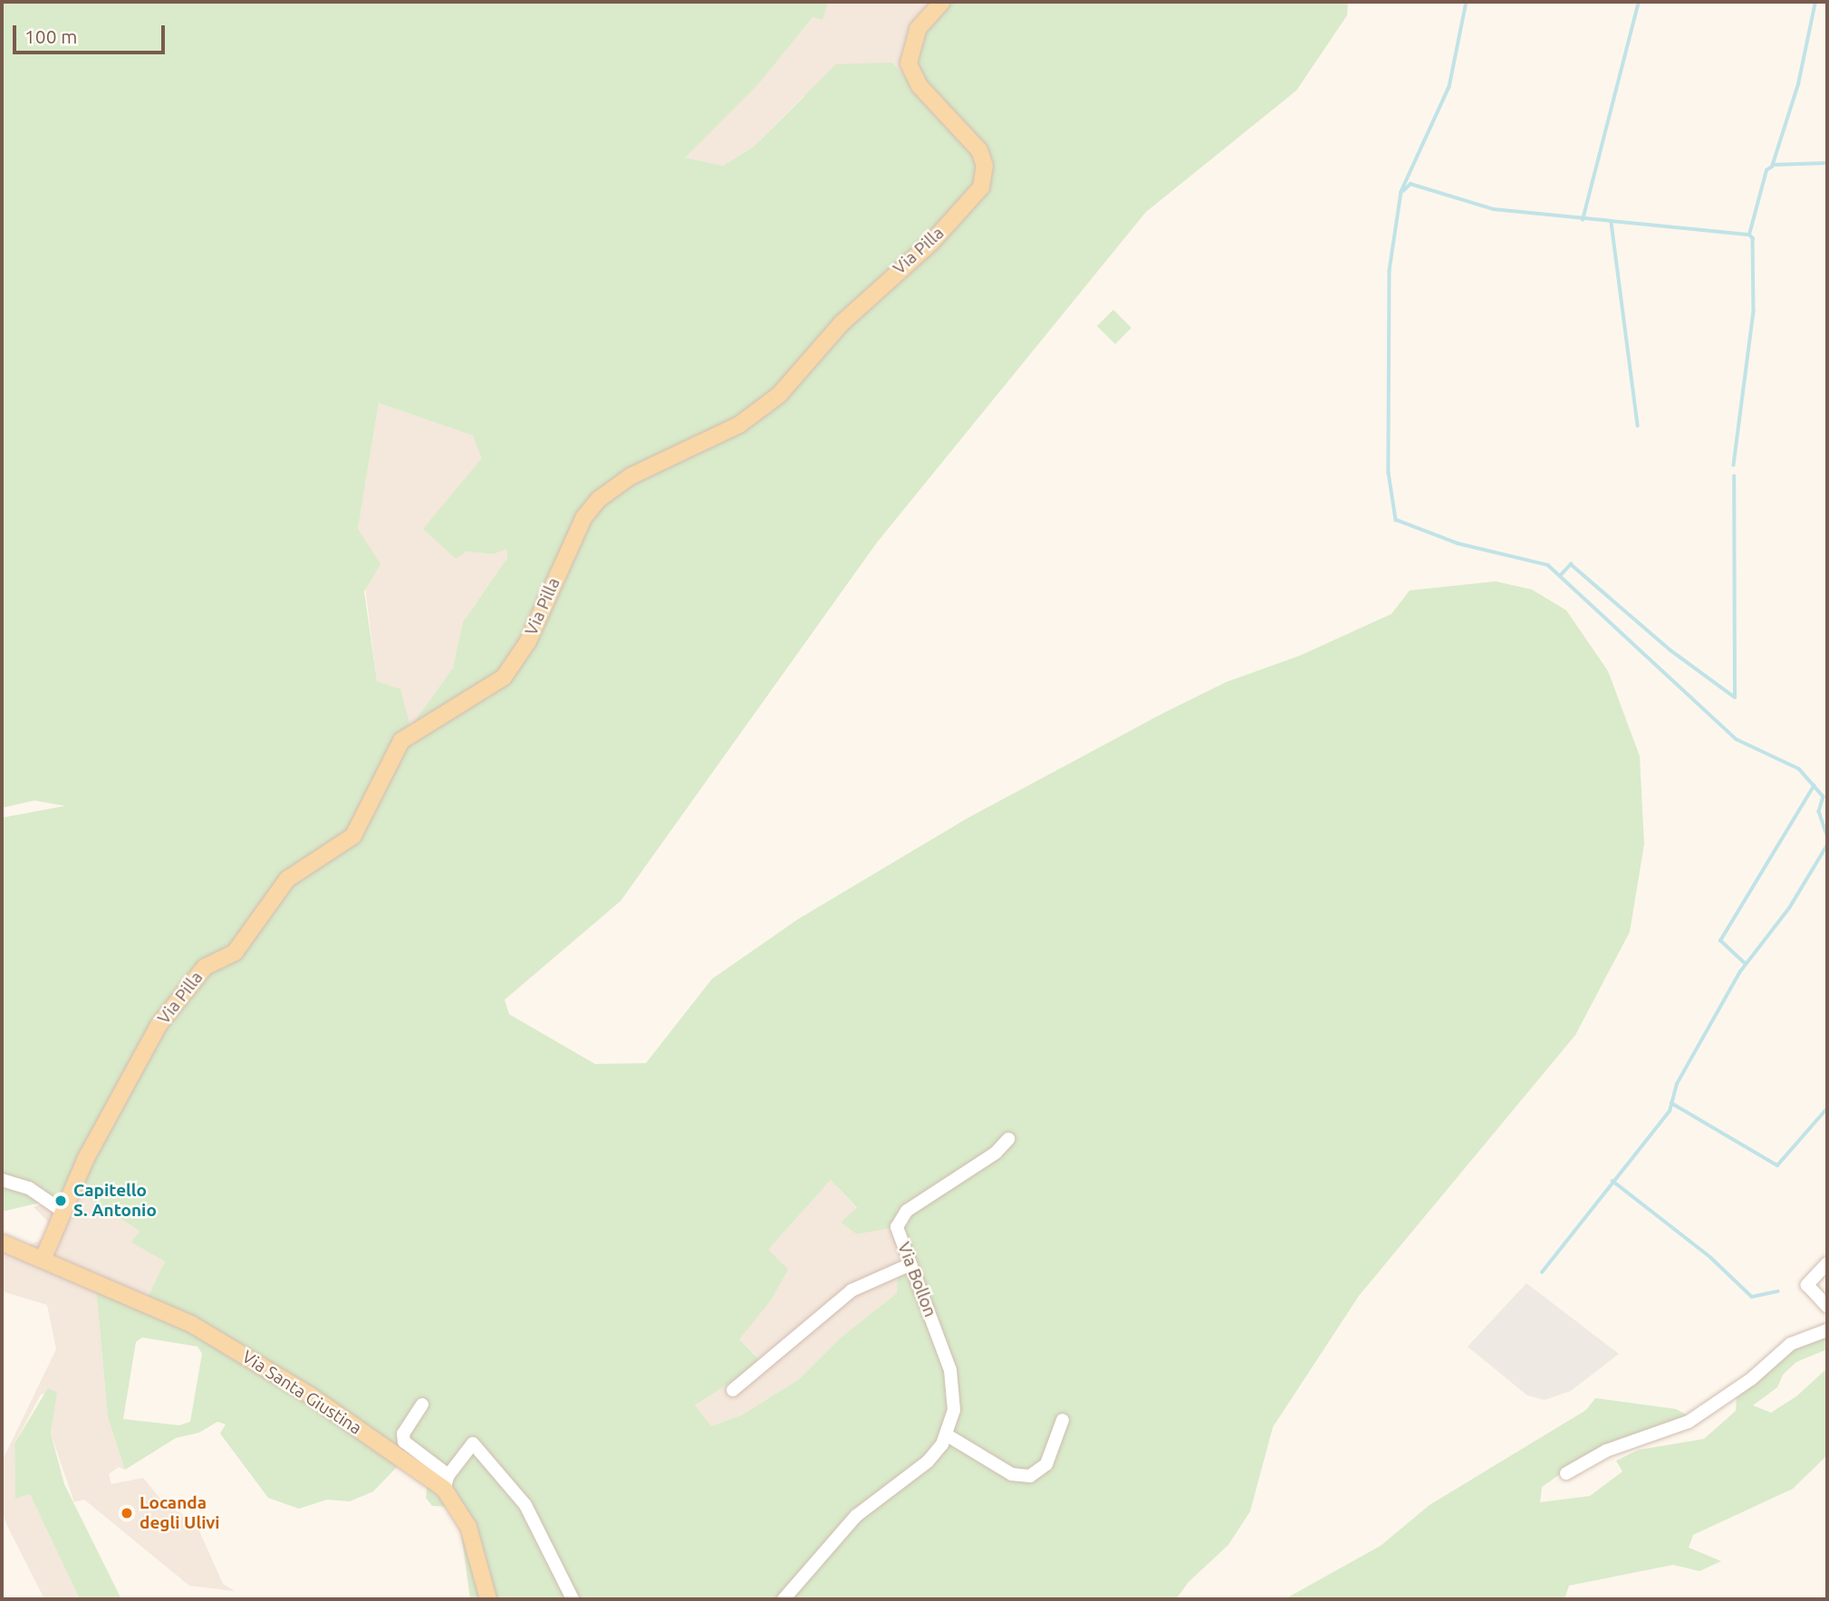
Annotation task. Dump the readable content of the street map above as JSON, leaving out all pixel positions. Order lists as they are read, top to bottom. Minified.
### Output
{"streets":{"main road":["Via Pilla","Via Santa Giustina"],"street":["Via Bollon"]},"crossings":[["Via Pilla","Via Santa Giustina"]],"places":["Capitello S. Antonio","Locanda degli Ulivi"],"scale_bar":"100 m"}
